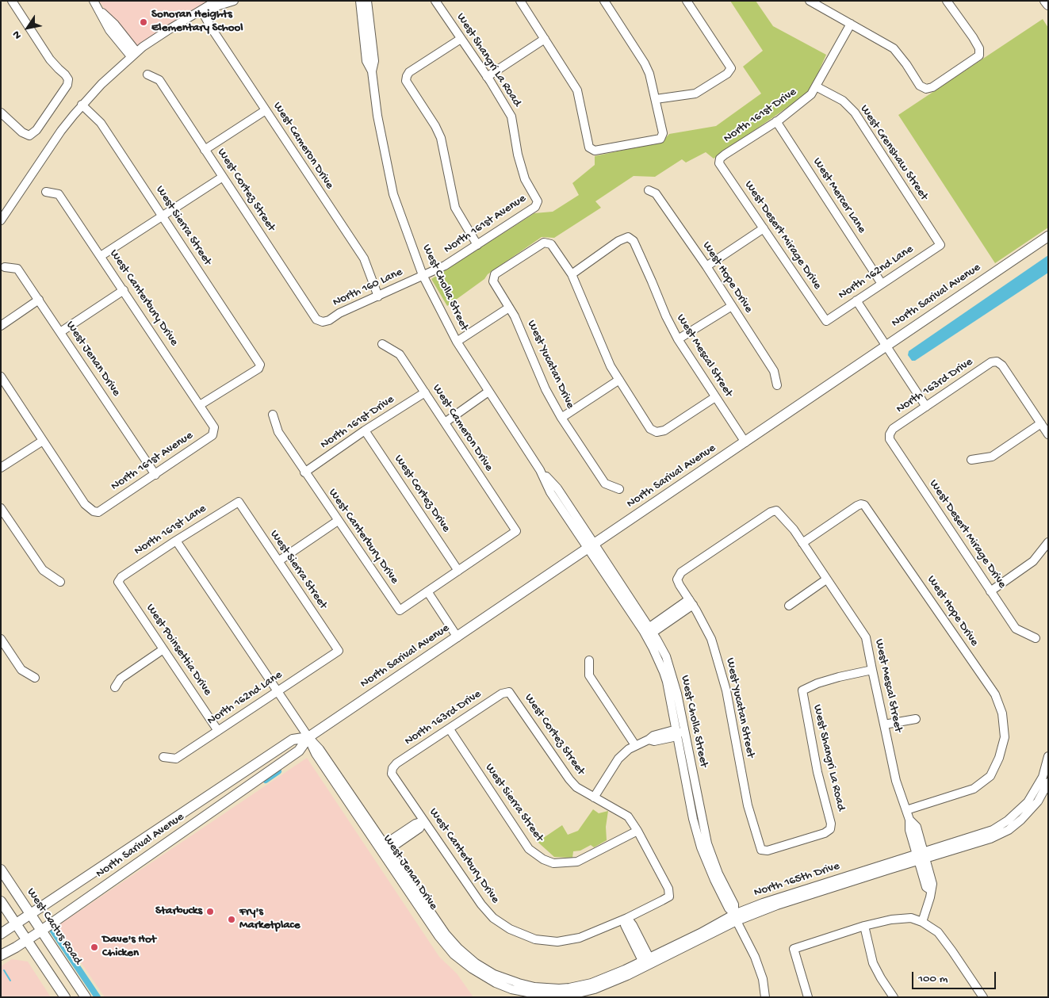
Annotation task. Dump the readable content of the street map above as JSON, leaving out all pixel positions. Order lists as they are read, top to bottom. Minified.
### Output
{"streets":{"main road":["North Sarival Avenue","West Cactus Road"],"street":["West Shangri La Road","North 161st Drive","West Cameron Drive","West Crenshaw Street","West Cortez Street","West Mercer Lane","North 161st Avenue","West Sierra Street","West Desert Mirage Drive","North 162nd Lane","West Hope Drive","North 160 Lane","West Cholla Street","West Canterbury Drive","West Mescal Street","West Jenan Drive","West Yucatan Drive","North 163rd Drive","West Cortez Drive","North 161st Lane","West Poinsettia Drive","West Yucatan Street","North 165th Drive"]},"crossings":[["West Shangri La Road","North 161st Avenue"],["West Shangri La Road","West Mescal Street"],["West Shangri La Road","West Yucatan Street"],["North 161st Drive","West Cameron Drive"],["North 161st Drive","West Crenshaw Street"],["North 161st Drive","West Mercer Lane"],["North 161st Drive","West Desert Mirage Drive"],["North 161st Drive","West Canterbury Drive"],["North 161st Drive","West Cortez Drive"],["West Cameron Drive","North 160 Lane"],["West Cameron Drive","West Cortez Drive"],["West Crenshaw Street","North 162nd Lane"],["West Cortez Street","West Sierra Street"],["West Cortez Street","North 160 Lane"],["West Cortez Street","West Canterbury Drive"],["West Cortez Street","North 163rd Drive"],["West Mercer Lane","North 162nd Lane"],["North 161st Avenue","North 160 Lane"],["North 161st Avenue","West Cholla Street"],["North 161st Avenue","West Canterbury Drive"],["North 161st Avenue","West Jenan Drive"],["West Sierra Street","North 162nd Lane"],["West Sierra Street","West Canterbury Drive"],["West Sierra Street","North 163rd Drive"],["West Sierra Street","North 161st Lane"],["West Desert Mirage Drive","North 162nd Lane"],["West Desert Mirage Drive","North 163rd Drive"],["North 162nd Lane","West Jenan Drive"],["North 162nd Lane","West Poinsettia Drive"],["West Hope Drive","West Mescal Street"],["North 160 Lane","West Cholla Street"],["West Cholla Street","North Sarival Avenue"],["West Cholla Street","North 165th Drive"],["North Sarival Avenue","West Mescal Street"],["North Sarival Avenue","West Jenan Drive"],["North Sarival Avenue","West Cactus Road"],["West Canterbury Drive","North 163rd Drive"],["West Mescal Street","West Yucatan Drive"],["West Mescal Street","West Yucatan Street"],["West Mescal Street","North 165th Drive"],["West Jenan Drive","North 161st Lane"],["West Jenan Drive","North 165th Drive"],["North 161st Lane","West Poinsettia Drive"]],"places":["Sonoran Heights Elementary School","Starbucks","Fry's Marketplace","Dave's Hot Chicken"],"scale_bar":"100 m","north":"bottom left"}
